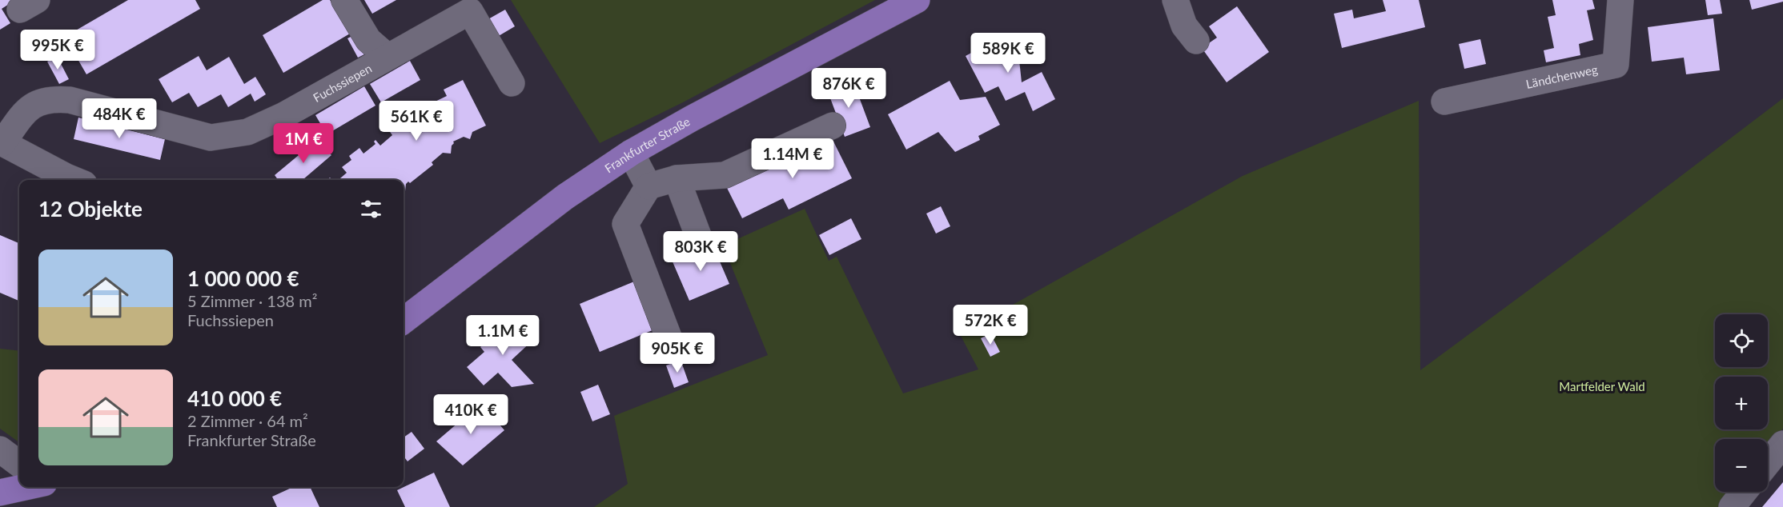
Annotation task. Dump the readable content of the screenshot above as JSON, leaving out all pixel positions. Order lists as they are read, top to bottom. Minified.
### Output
{"streets":{"main road":["Frankfurter Straße"],"street":["Ländchenweg","Fuchssiepen"]},"parks":["Martfelder Wald"],"page":{"price":["995K €","589K €","876K €","484K €","561K €","1M €","1.14M €","803K €","572K €","1.1M €","905K €","410K €"],"heading":"12 Objekte","list":[{"name":"1 000 000 €","note":"5 Zimmer · 138 m² · Fuchssiepen"},{"name":"410 000 €","note":"2 Zimmer · 64 m² · Frankfurter Straße"}],"map_buttons":["+","−"]}}
